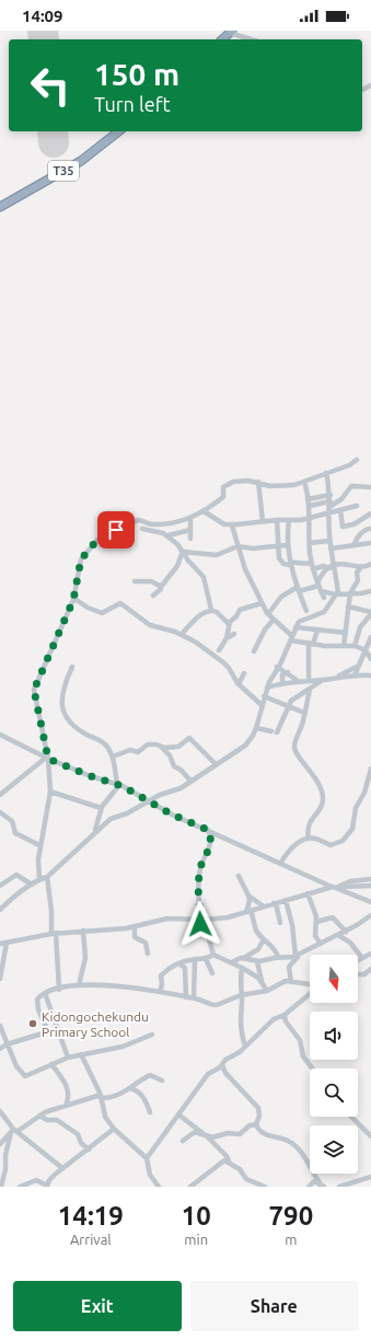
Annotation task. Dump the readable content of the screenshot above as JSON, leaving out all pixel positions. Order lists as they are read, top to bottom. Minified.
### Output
{"streets":{"highway":["T35"]},"places":["Kidongochekundu Primary School"],"north":"bottom","page":{"status":"14:09","turn":["150 m","Turn left"],"eta":["14:19","Arrival","10","min","790","m"],"buttons":["Exit","Share"]}}
